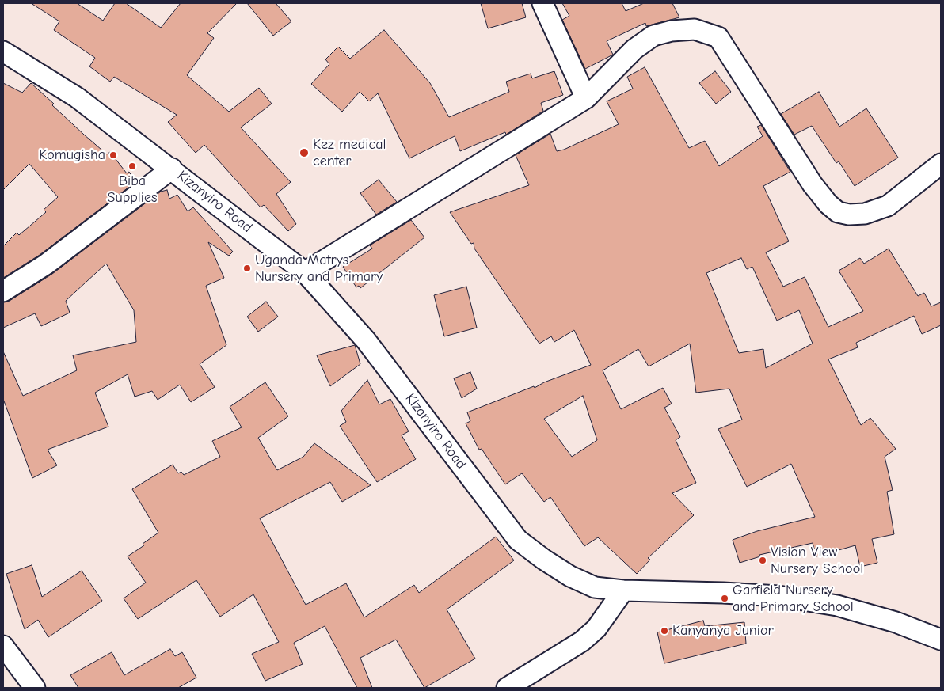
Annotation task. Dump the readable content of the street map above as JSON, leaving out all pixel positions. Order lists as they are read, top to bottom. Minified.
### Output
{"streets":{"street":["Kizanyiro Road"]},"places":["Kez medical center","Komugisha","Biba Supplies","Uganda Matrys Nursery and Primary","Vision View Nursery School","Garfield Nursery and Primary School","Kanyanya Junior"]}
